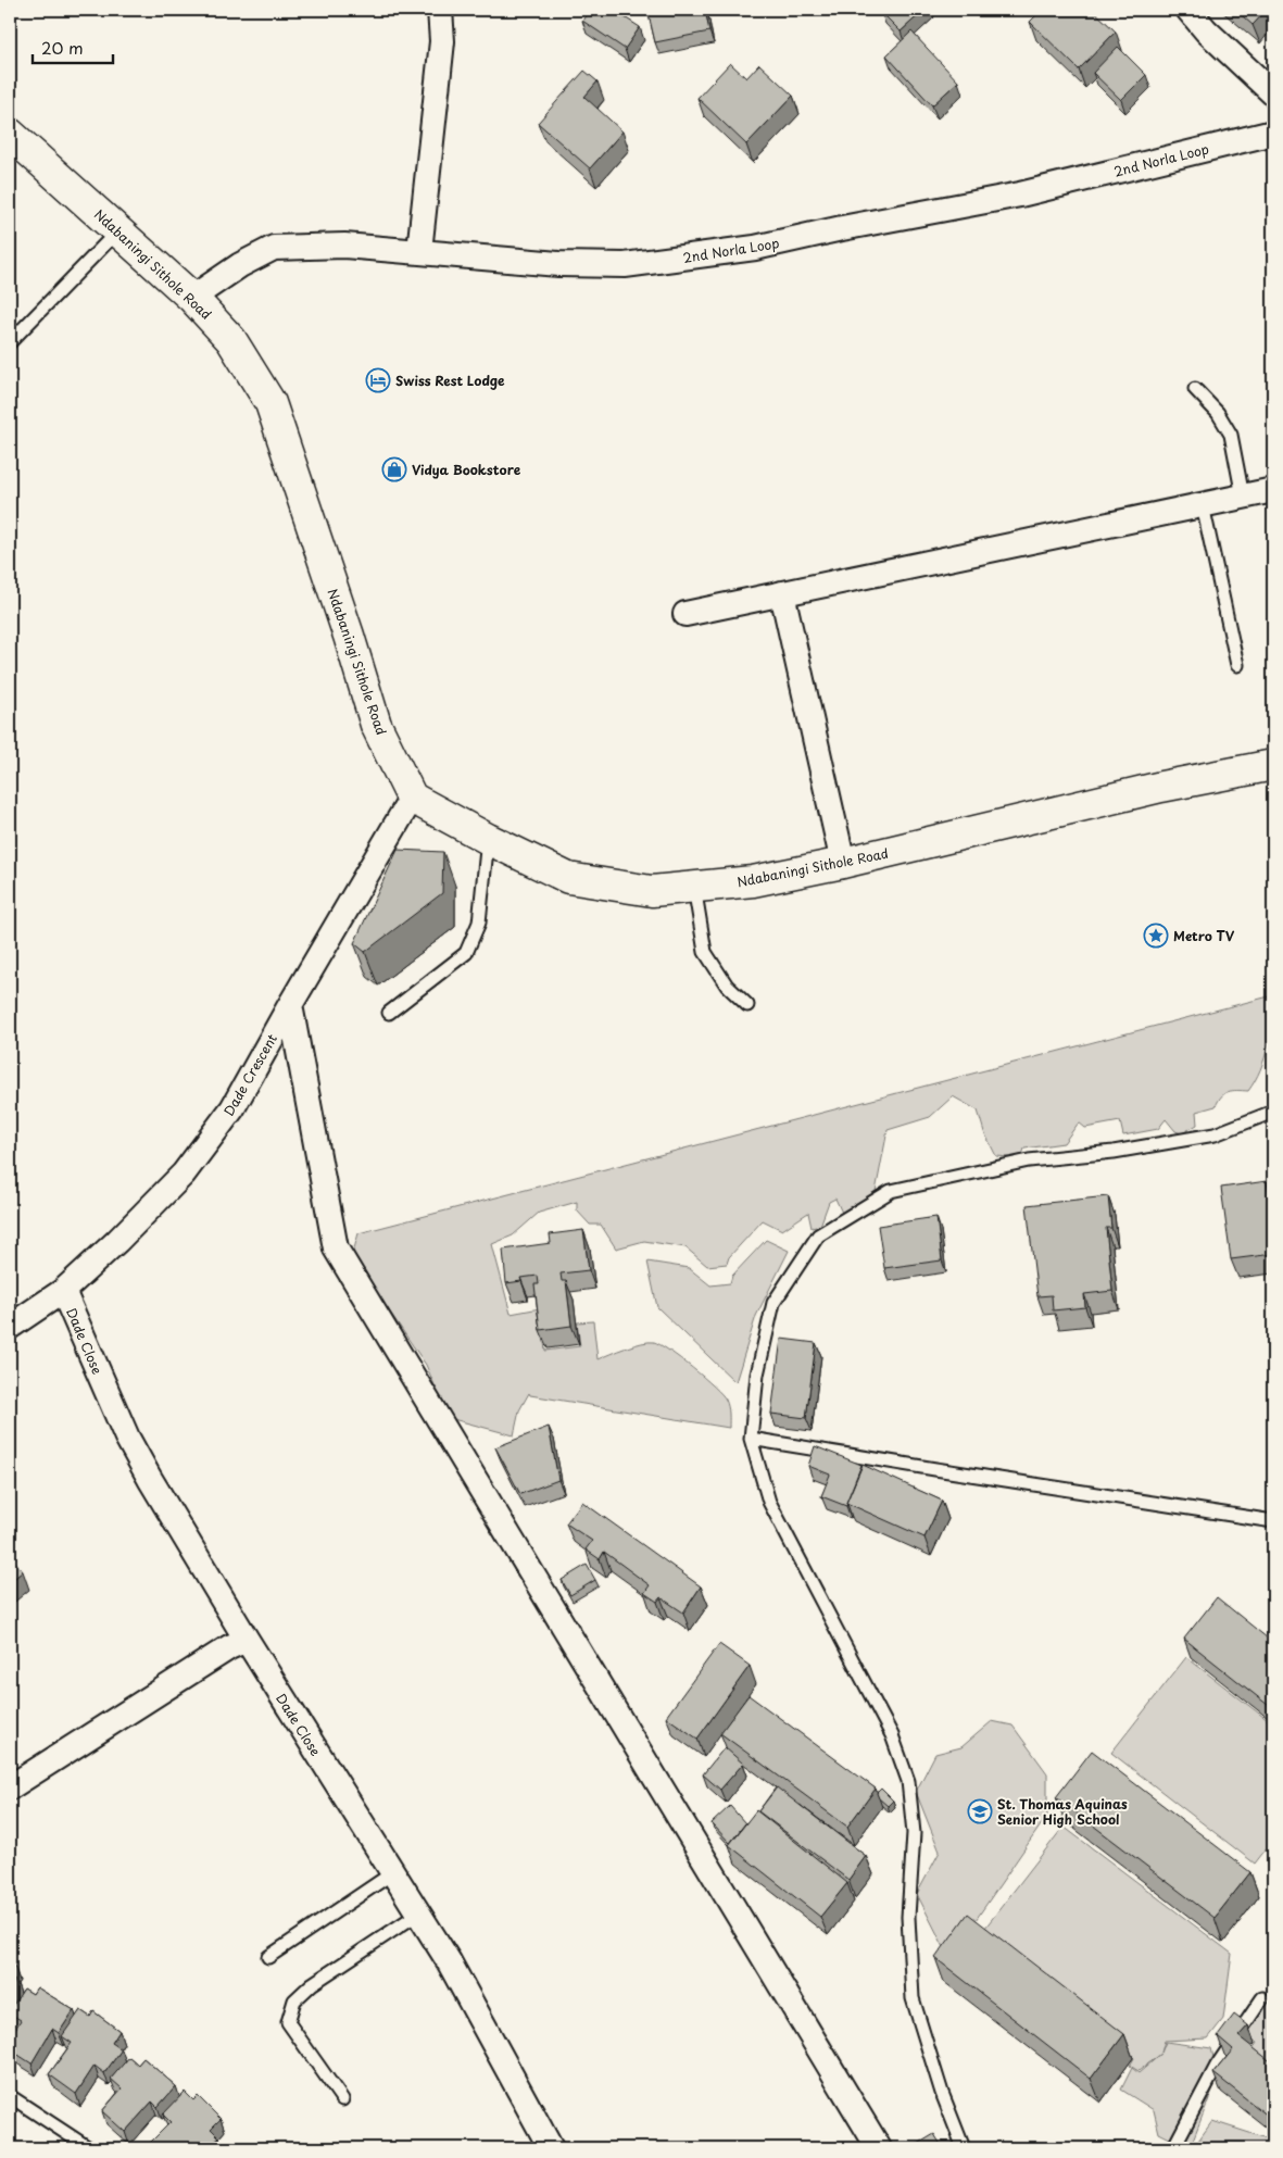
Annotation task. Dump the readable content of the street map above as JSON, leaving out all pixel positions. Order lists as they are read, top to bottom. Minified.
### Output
{"streets":{"street":["2nd Norla Loop","Ndabaningi Sithole Road","Dade Crescent","Dade Close"]},"crossings":[["2nd Norla Loop","Ndabaningi Sithole Road"],["Ndabaningi Sithole Road","Dade Crescent"],["Dade Crescent","Dade Close"]],"places":{"hotel":["Swiss Rest Lodge"],"shop":["Vidya Bookstore"],"place":["Metro TV"],"school or university":["St. Thomas Aquinas Senior High School"]},"scale_bar":"20 m"}
